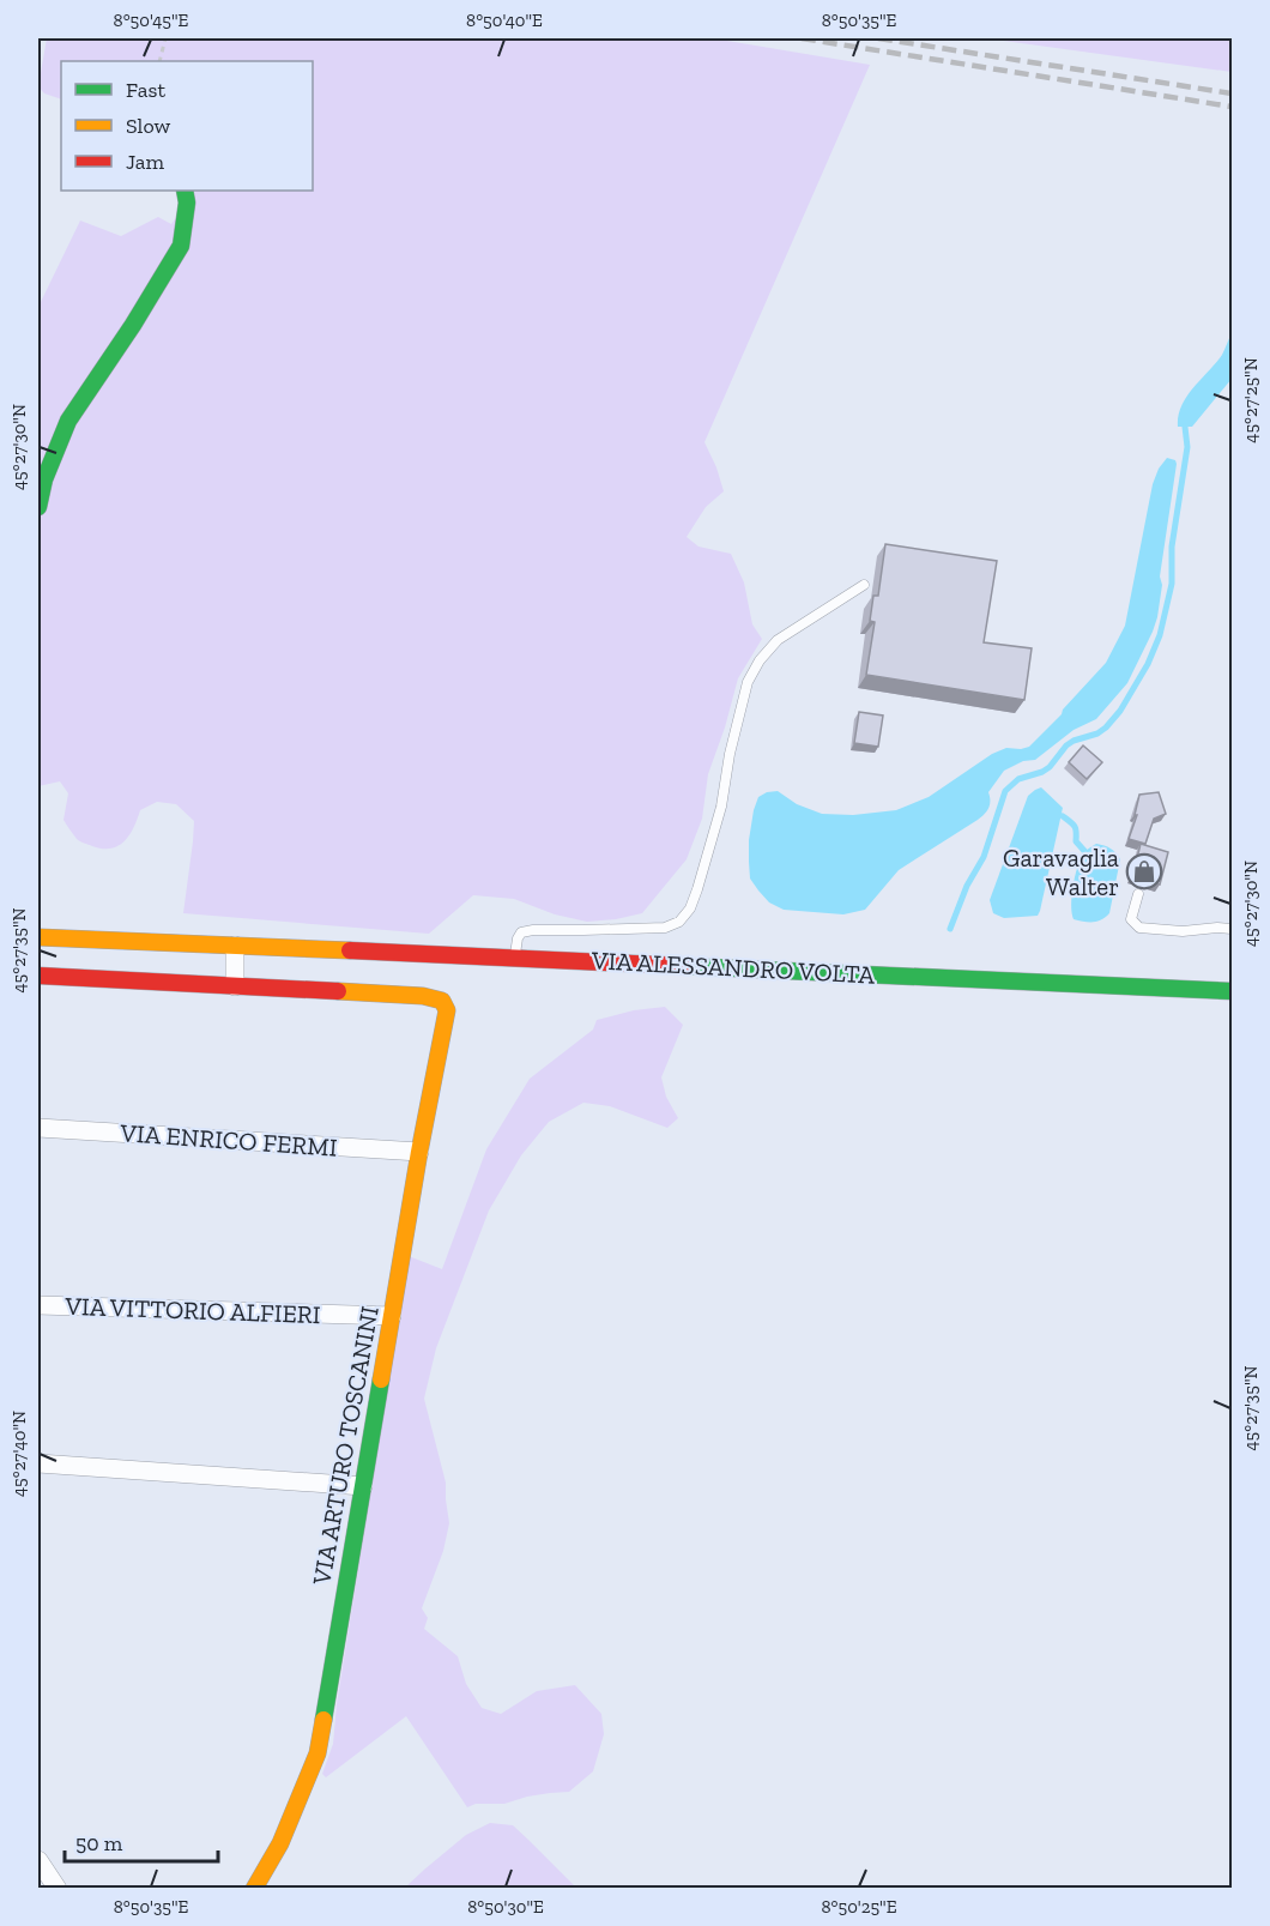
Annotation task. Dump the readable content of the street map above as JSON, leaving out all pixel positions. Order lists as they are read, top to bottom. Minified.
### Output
{"streets":{"street":["VIA ALESSANDRO VOLTA","VIA ENRICO FERMI","VIA VITTORIO ALFIERI","VIA ARTURO TOSCANINI"]},"crossings":[["VIA ENRICO FERMI","VIA ARTURO TOSCANINI"],["VIA VITTORIO ALFIERI","VIA ARTURO TOSCANINI"]],"places":{"shop":["Garavaglia Walter"]},"legend":["Fast","Slow","Jam"],"scale_bar":"50 m","coordinates":["8°50'45\"E","8°50'40\"E","8°50'35\"E","45°27'25\"N","45°27'30\"N","45°27'35\"N","45°27'40\"N","8°50'30\"E","8°50'25\"E"]}
